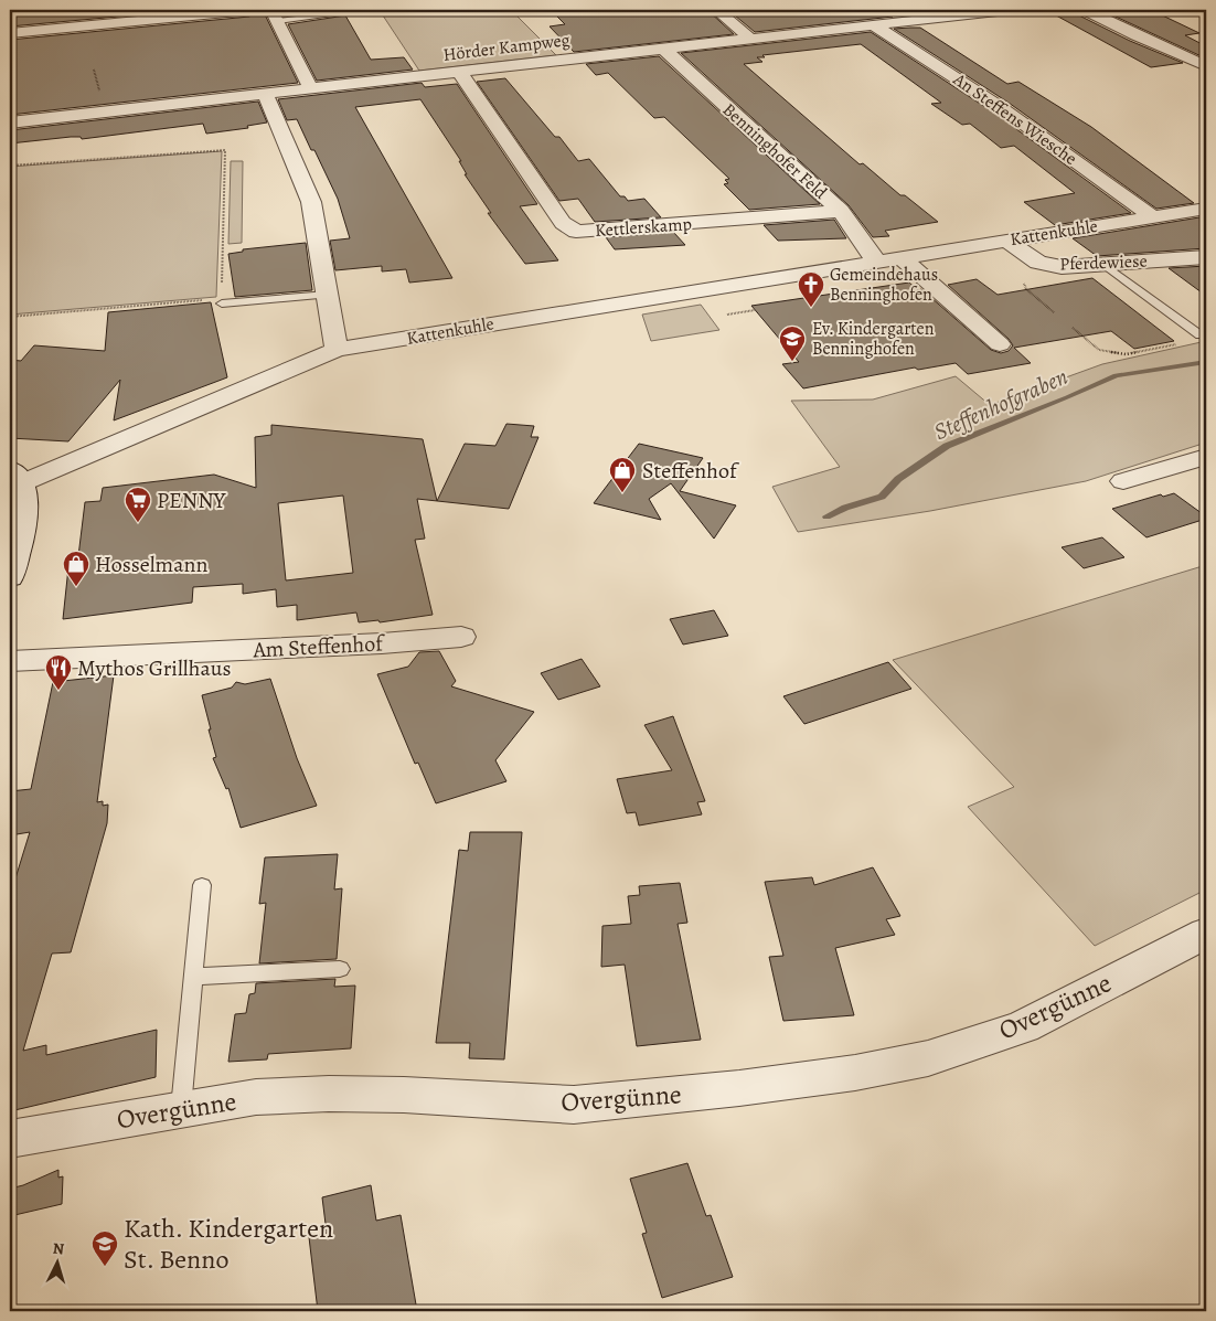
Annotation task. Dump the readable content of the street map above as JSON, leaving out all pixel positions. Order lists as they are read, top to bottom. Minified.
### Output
{"streets":{"street":["Hörder Kampweg","An Steffens Wiesche","Benninghofer Feld","Kettlerskamp","Kattenkuhle","Pferdewiese","Am Steffenhof","Overgünne"]},"crossings":[["Hörder Kampweg","An Steffens Wiesche"],["Hörder Kampweg","Benninghofer Feld"],["Hörder Kampweg","Kettlerskamp"],["An Steffens Wiesche","Kattenkuhle"],["Benninghofer Feld","Kettlerskamp"],["Benninghofer Feld","Kattenkuhle"],["Kattenkuhle","Pferdewiese"]],"water":["Steffenhofgraben"],"places":{"church":["Gemeindehaus Benninghofen"],"school or university":["Ev. Kindergarten Benninghofen","Kath. Kindergarten St. Benno"],"shop":["Steffenhof","Hosselmann"],"supermarket":["PENNY"],"restaurant":["Mythos Grillhaus"]},"north":"top"}
